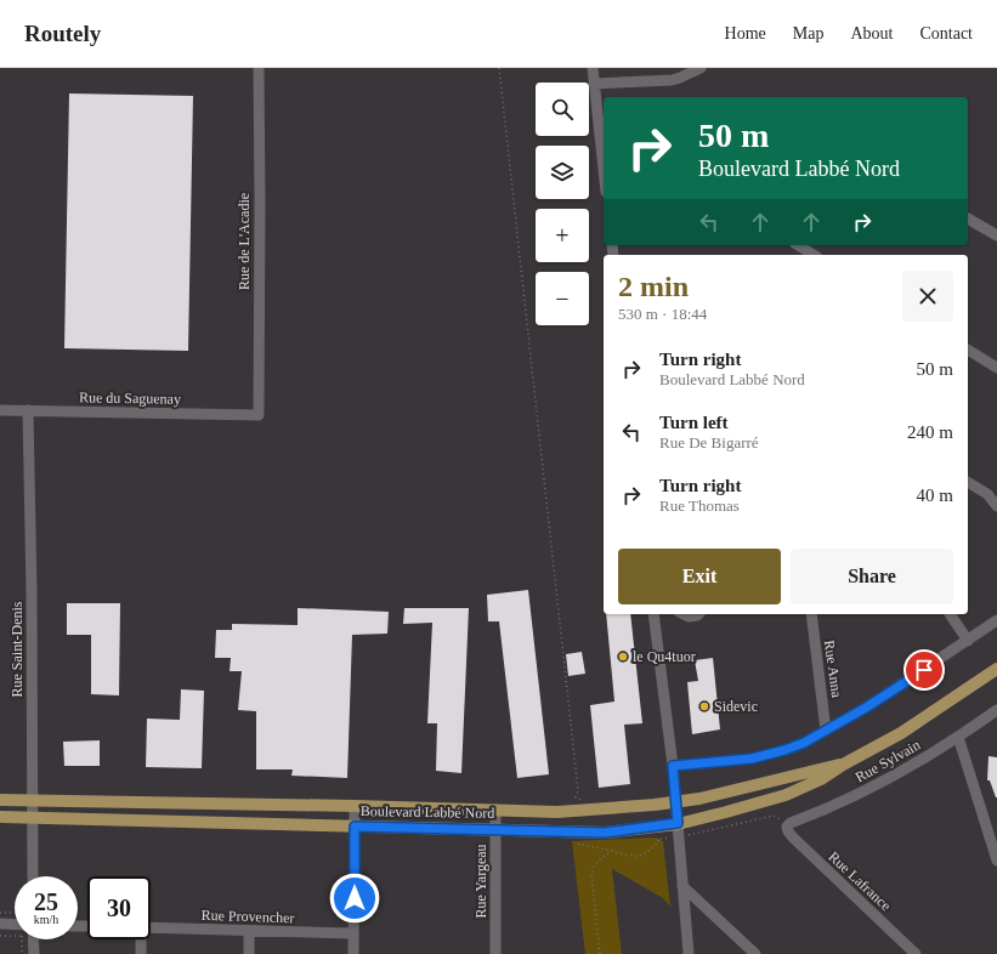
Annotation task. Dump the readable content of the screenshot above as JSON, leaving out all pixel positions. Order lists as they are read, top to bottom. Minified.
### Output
{"streets":{"main road":["Boulevard Labbé Nord"],"street":["Rue de L'Acadie","Rue du Saguenay","Rue Saint-Denis","Rue Anna","Rue Sylvain","Rue Yargeau","Rue Lafrance","Rue Provencher"]},"crossings":[["Rue de L'Acadie","Rue du Saguenay"],["Rue du Saguenay","Rue Saint-Denis"],["Rue Saint-Denis","Boulevard Labbé Nord"],["Rue Sylvain","Rue Lafrance"],["Boulevard Labbé Nord","Rue Yargeau"]],"places":["le Qu4tuor","Sidevic"],"page":{"header":"Routely","nav":["Home","Map","About","Contact"],"map_buttons":["+","−"],"turn":["50 m","Boulevard Labbé Nord"],"heading":["2 min","530 m · 18:44"],"list":[{"name":"Turn right","note":"Boulevard Labbé Nord","value":"50 m"},{"name":"Turn left","note":"Rue De Bigarré","value":"240 m"},{"name":"Turn right","note":"Rue Thomas","value":"40 m"}],"buttons":["Exit","Share"],"speed":"25 km/h","limit":"30"}}
